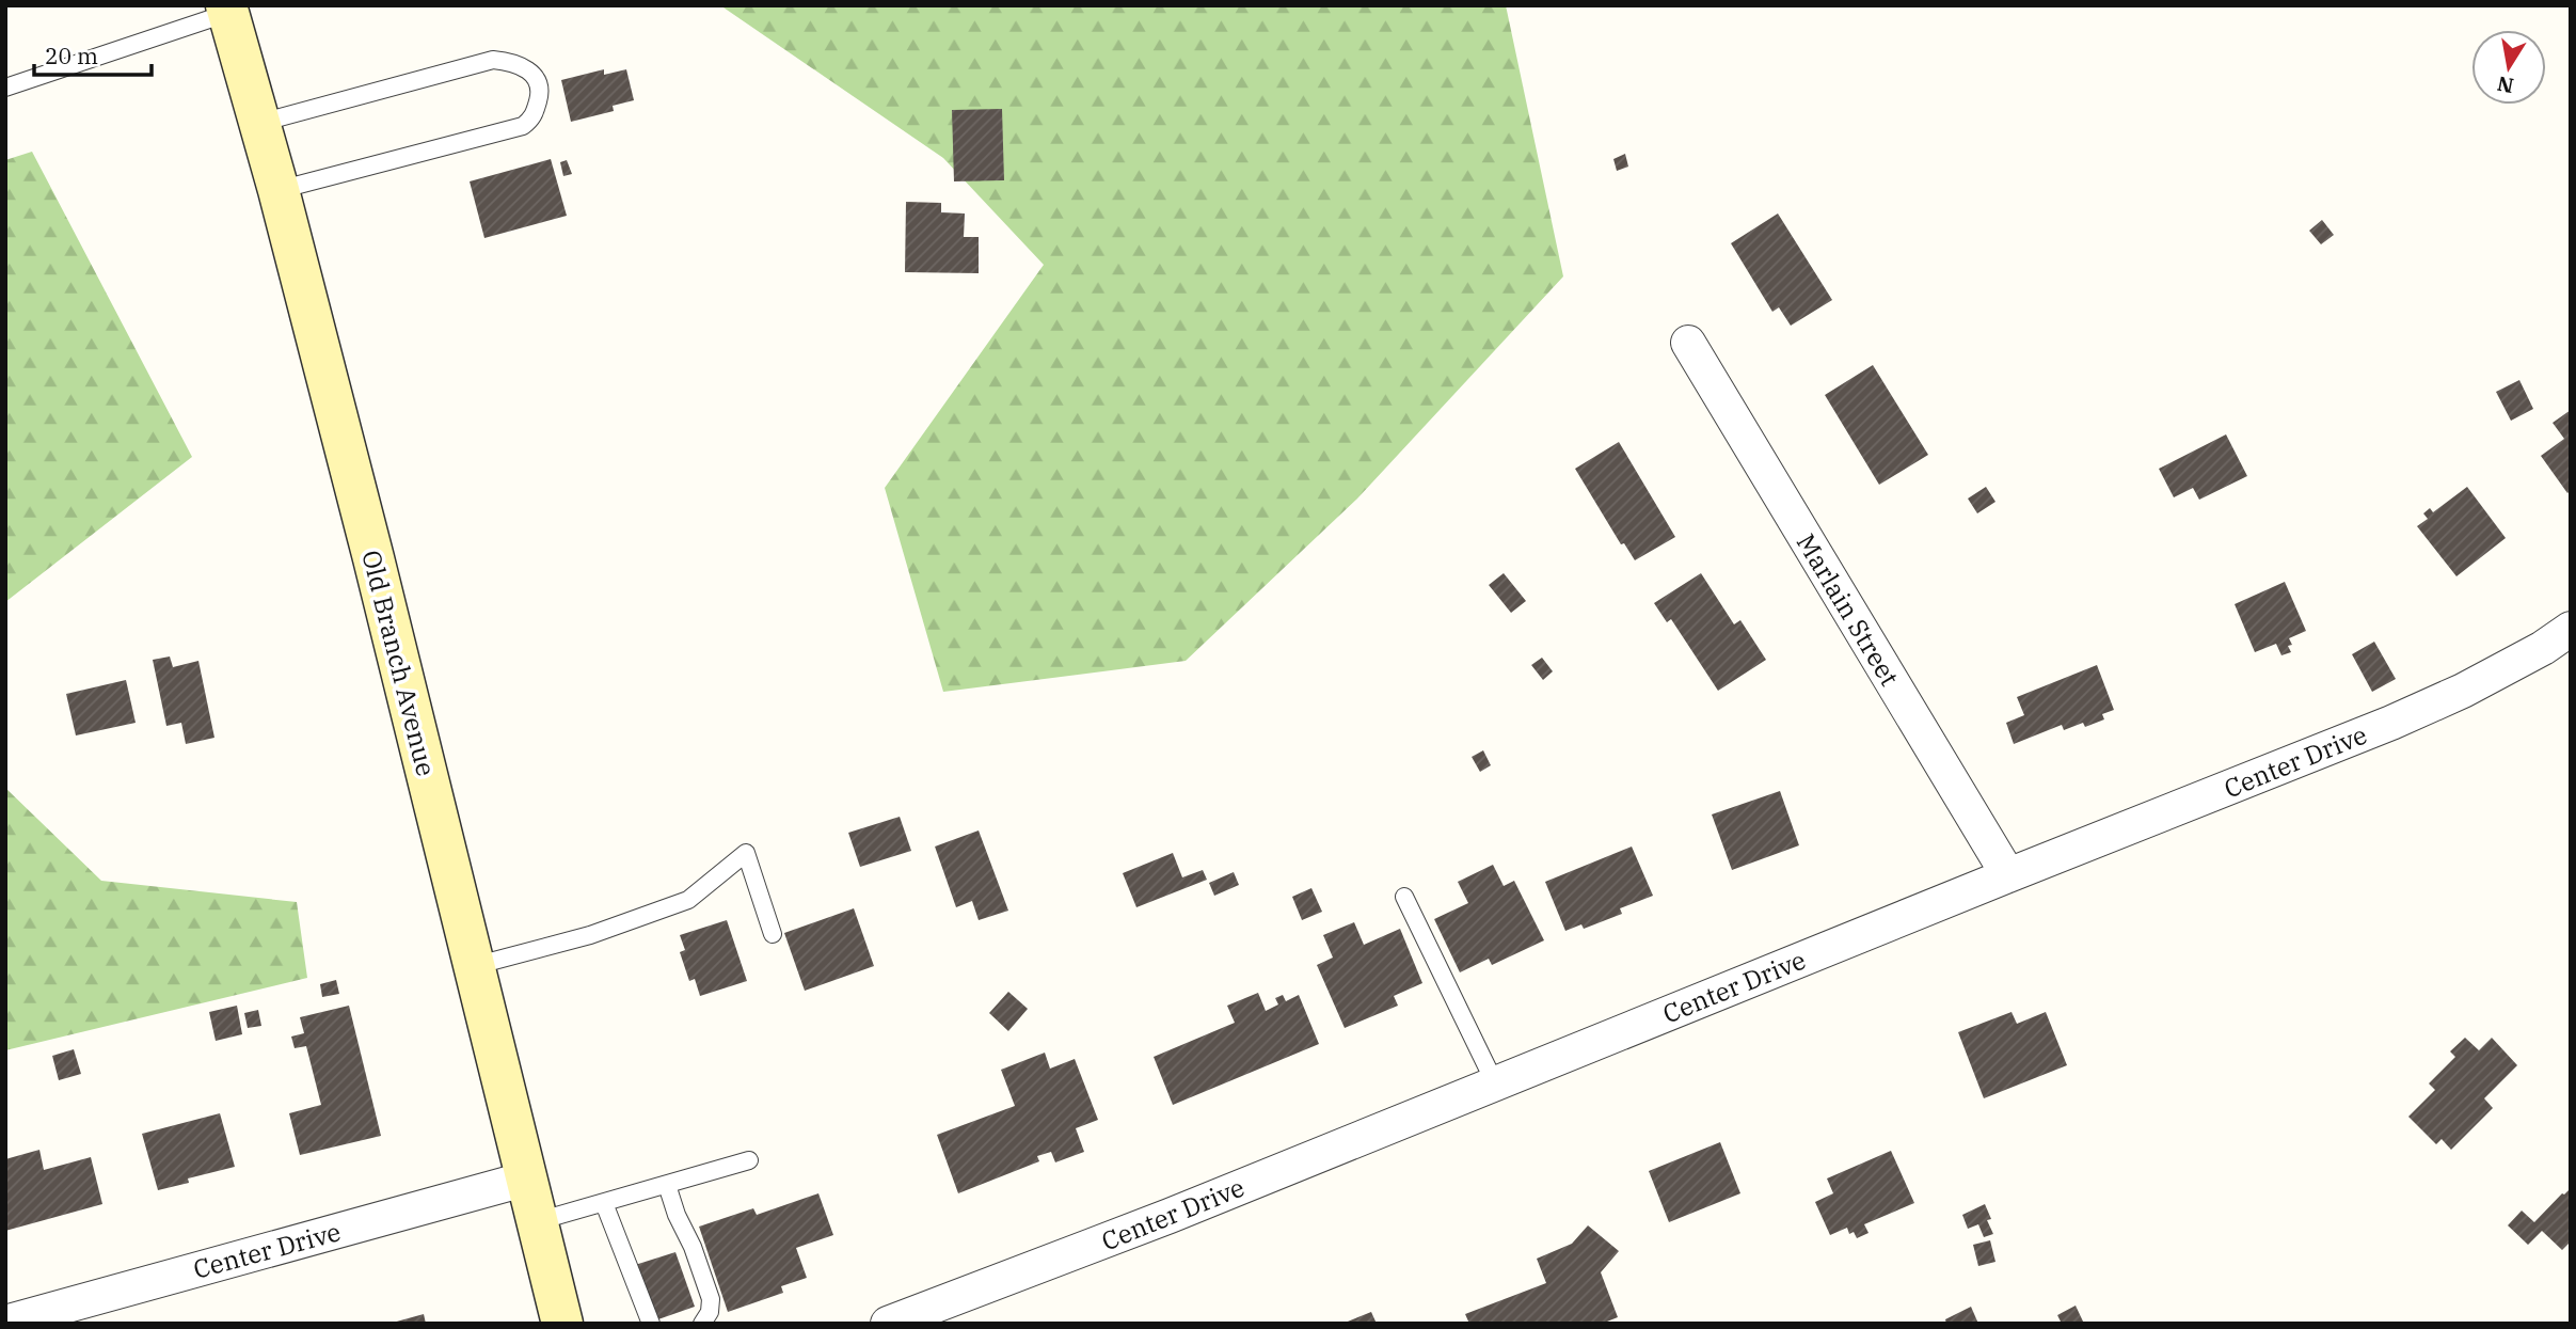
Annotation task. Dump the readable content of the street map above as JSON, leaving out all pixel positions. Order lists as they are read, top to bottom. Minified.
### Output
{"streets":{"street":["Marlain Street","Old Branch Avenue","Center Drive"]},"crossings":[["Marlain Street","Center Drive"],["Old Branch Avenue","Center Drive"]],"scale_bar":"20 m","north":"bottom"}
